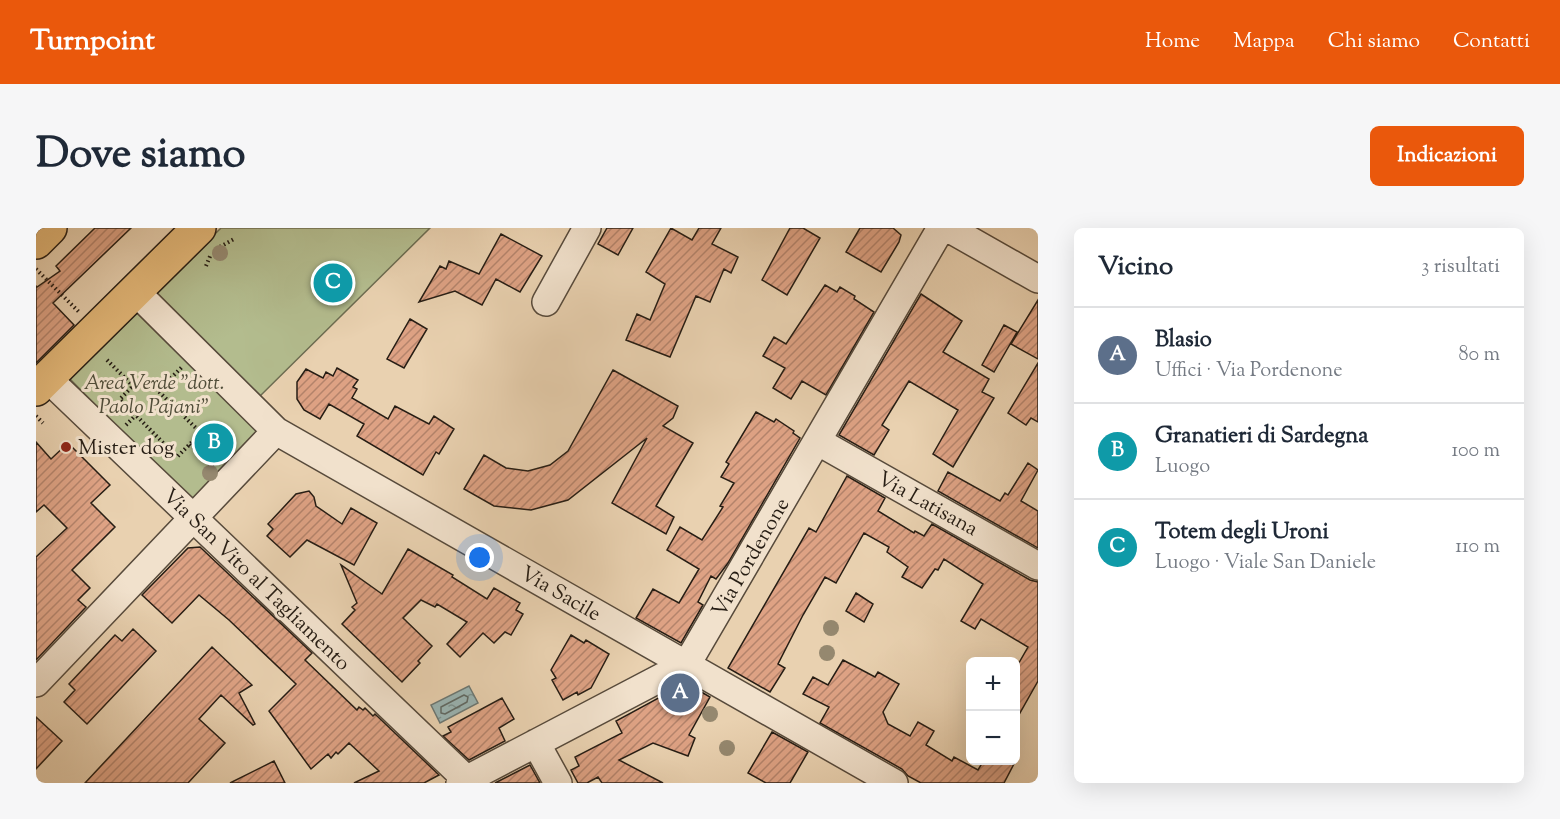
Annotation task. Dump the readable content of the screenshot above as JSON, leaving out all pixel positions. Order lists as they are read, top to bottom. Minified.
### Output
{"streets":{"street":["Via Latisana","Via Pordenone","Via San Vito al Tagliamento","Via Sacile"]},"crossings":[["Via Latisana","Via Pordenone"],["Via Pordenone","Via Sacile"]],"parks":["Area Verde \"dott. Paolo Pajani\""],"places":["Mister dog"],"page":{"header":"Turnpoint","nav":["Home","Mappa","Chi siamo","Contatti"],"title":"Dove siamo","buttons":"Indicazioni","heading":["Vicino","3 risultati"],"pins":["C","B","A"],"list":[{"mark":"A","name":"Blasio","note":"Uffici · Via Pordenone","value":"80 m"},{"mark":"B","name":"Granatieri di Sardegna","note":"Luogo","value":"100 m"},{"mark":"C","name":"Totem degli Uroni","note":"Luogo · Viale San Daniele","value":"110 m"}],"map_buttons":["+","−"]}}
